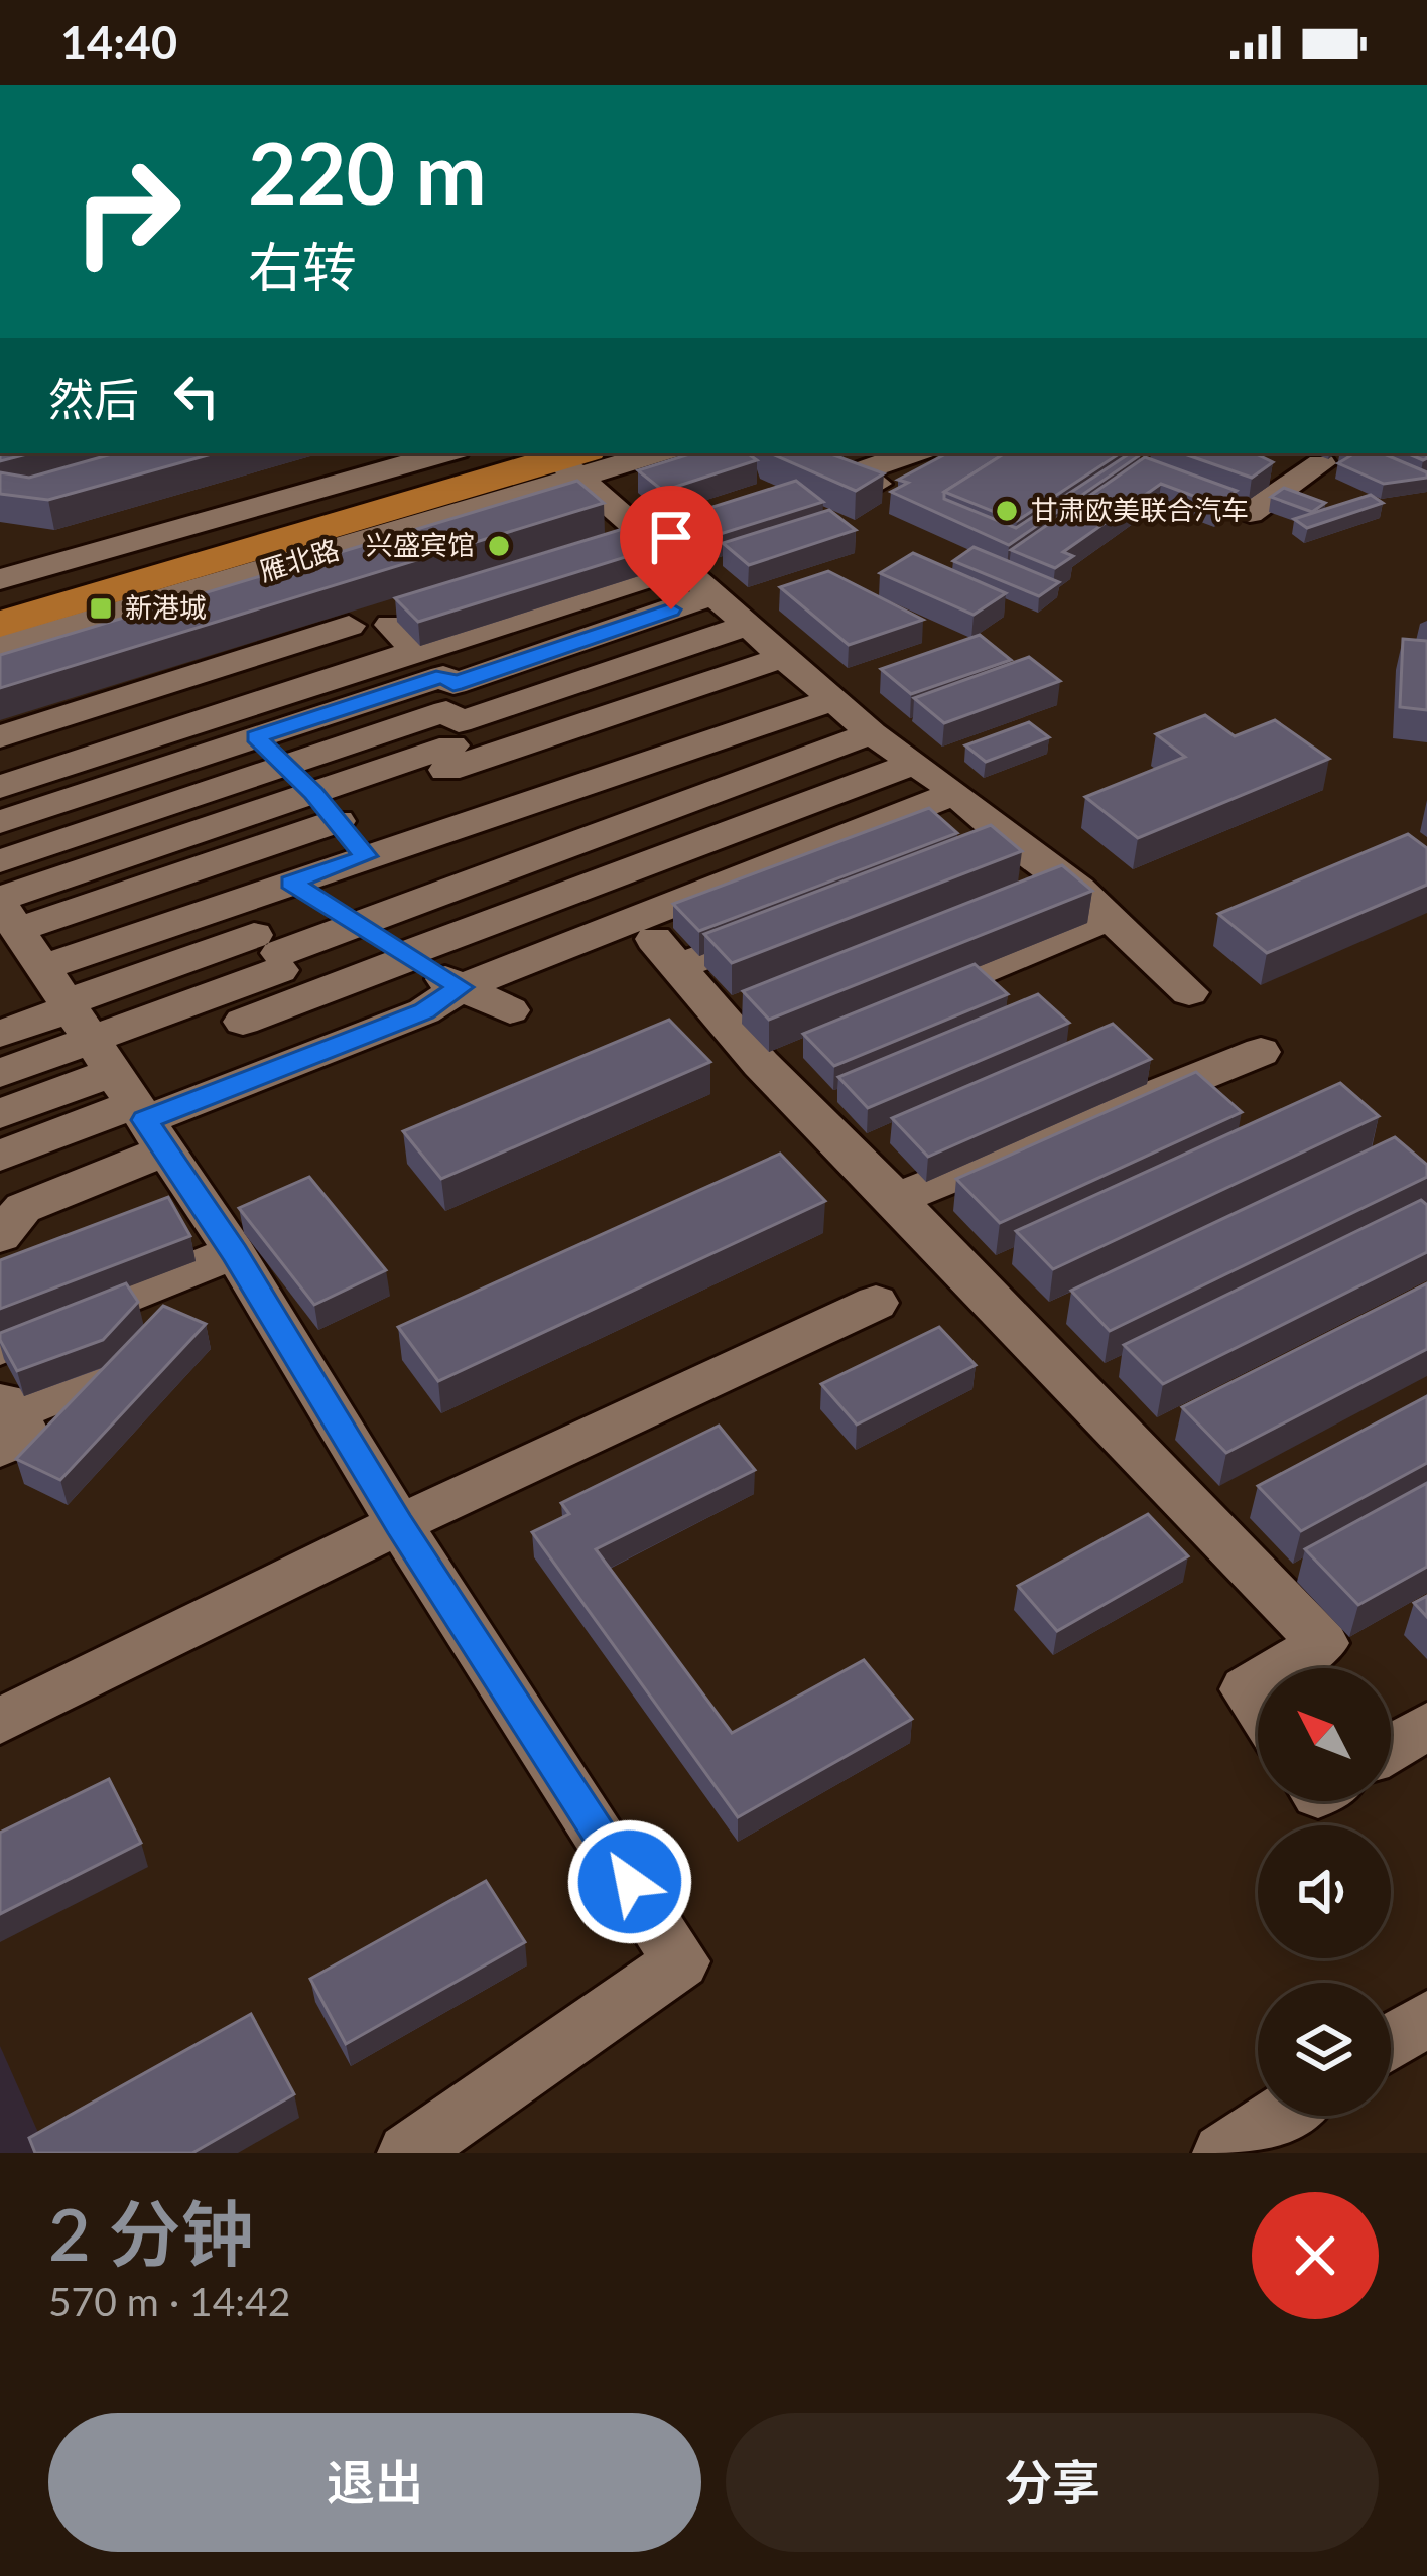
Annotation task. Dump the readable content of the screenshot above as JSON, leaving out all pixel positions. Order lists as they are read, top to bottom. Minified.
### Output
{"streets":{"main road":["雁北路"]},"places":{"other":["甘肃欧美联合汽车","兴盛宾馆"],"transit":["新港城"]},"north":"top left","page":{"status":"14:40","turn":["220 m","右转"],"then":"然后","heading":["2 分钟","570 m · 14:42"],"buttons":["退出","分享"]}}
